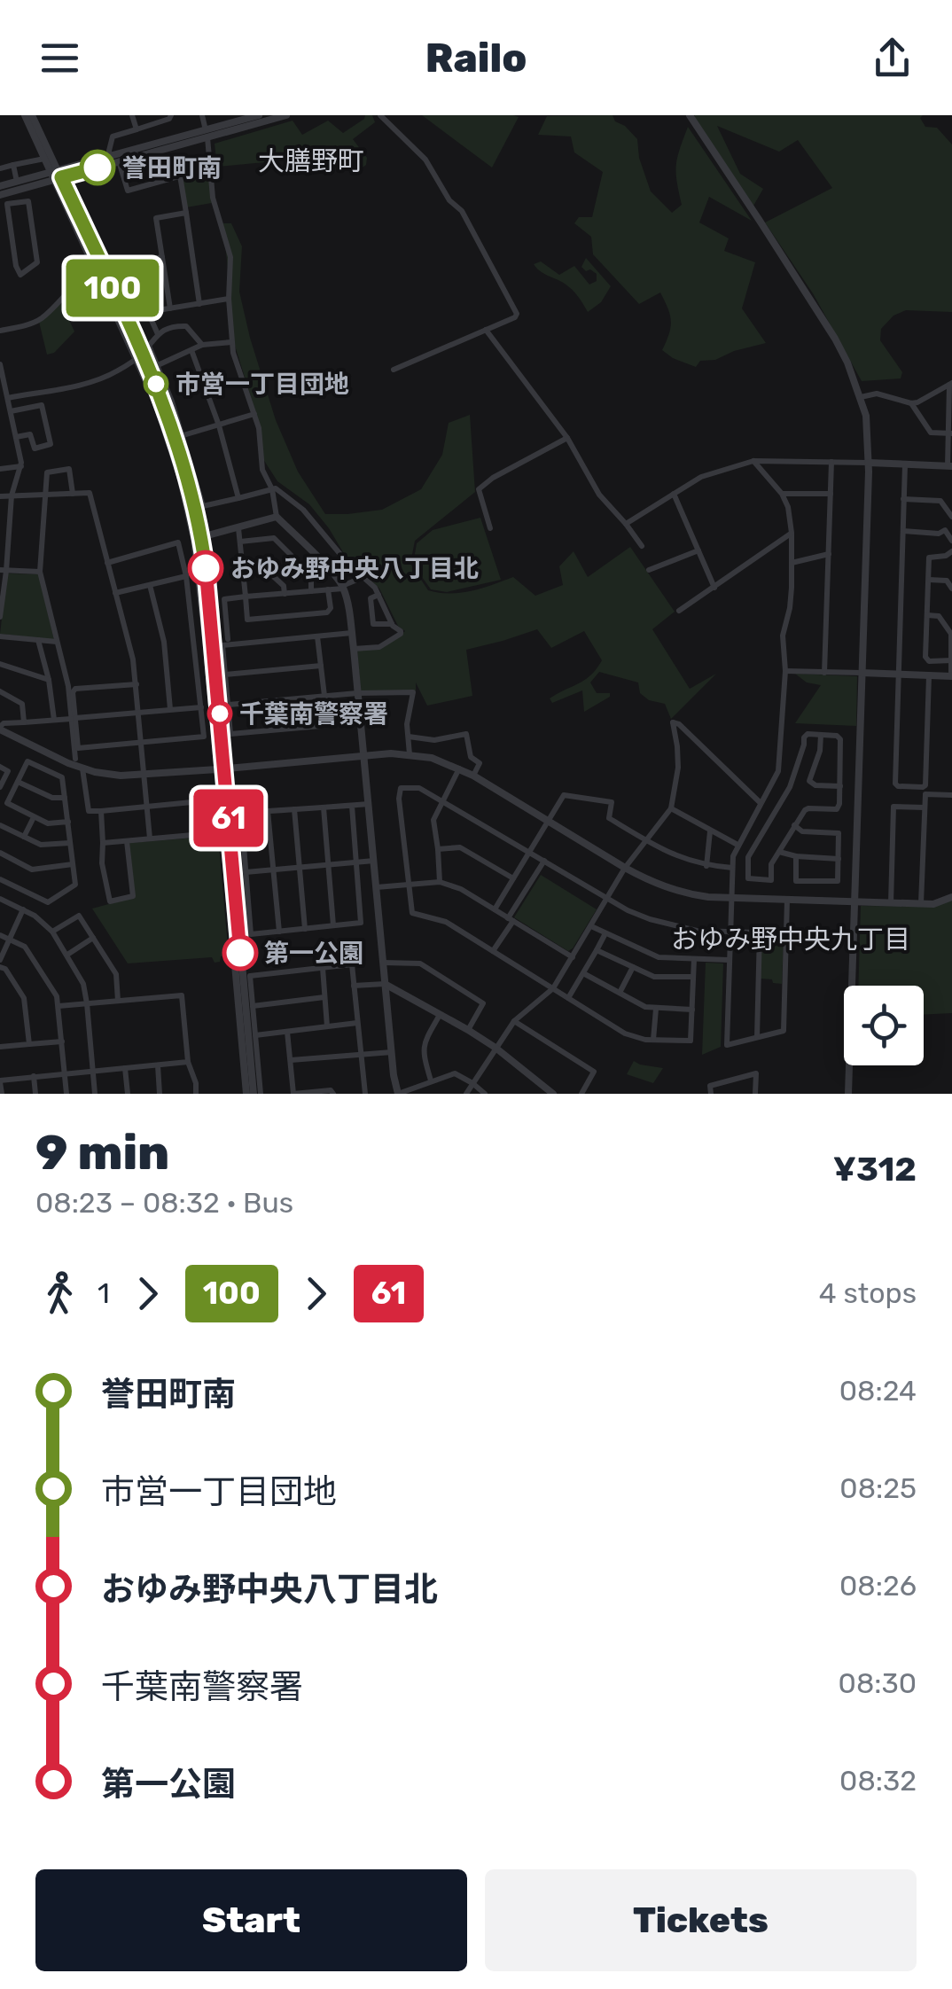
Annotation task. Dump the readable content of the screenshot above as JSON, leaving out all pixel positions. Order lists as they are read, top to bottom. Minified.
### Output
{"districts":["大膳野町","おゆみ野中央九丁目"],"places":["誉田町南","市営一丁目団地","おゆみ野中央八丁目北","千葉南警察署","第一公園"],"lines":["bus line 100","bus line 61"],"page":{"header":"Railo","on_map":["100","61"],"heading":["9 min","08:23 – 08:32 · Bus","¥312"],"legs":["1","100","61","4 stops"],"list":[{"name":"誉田町南","value":"08:24"},{"name":"市営一丁目団地","value":"08:25"},{"name":"おゆみ野中央八丁目北","value":"08:26"},{"name":"千葉南警察署","value":"08:30"},{"name":"第一公園","value":"08:32"}],"buttons":["Start","Tickets"]}}
